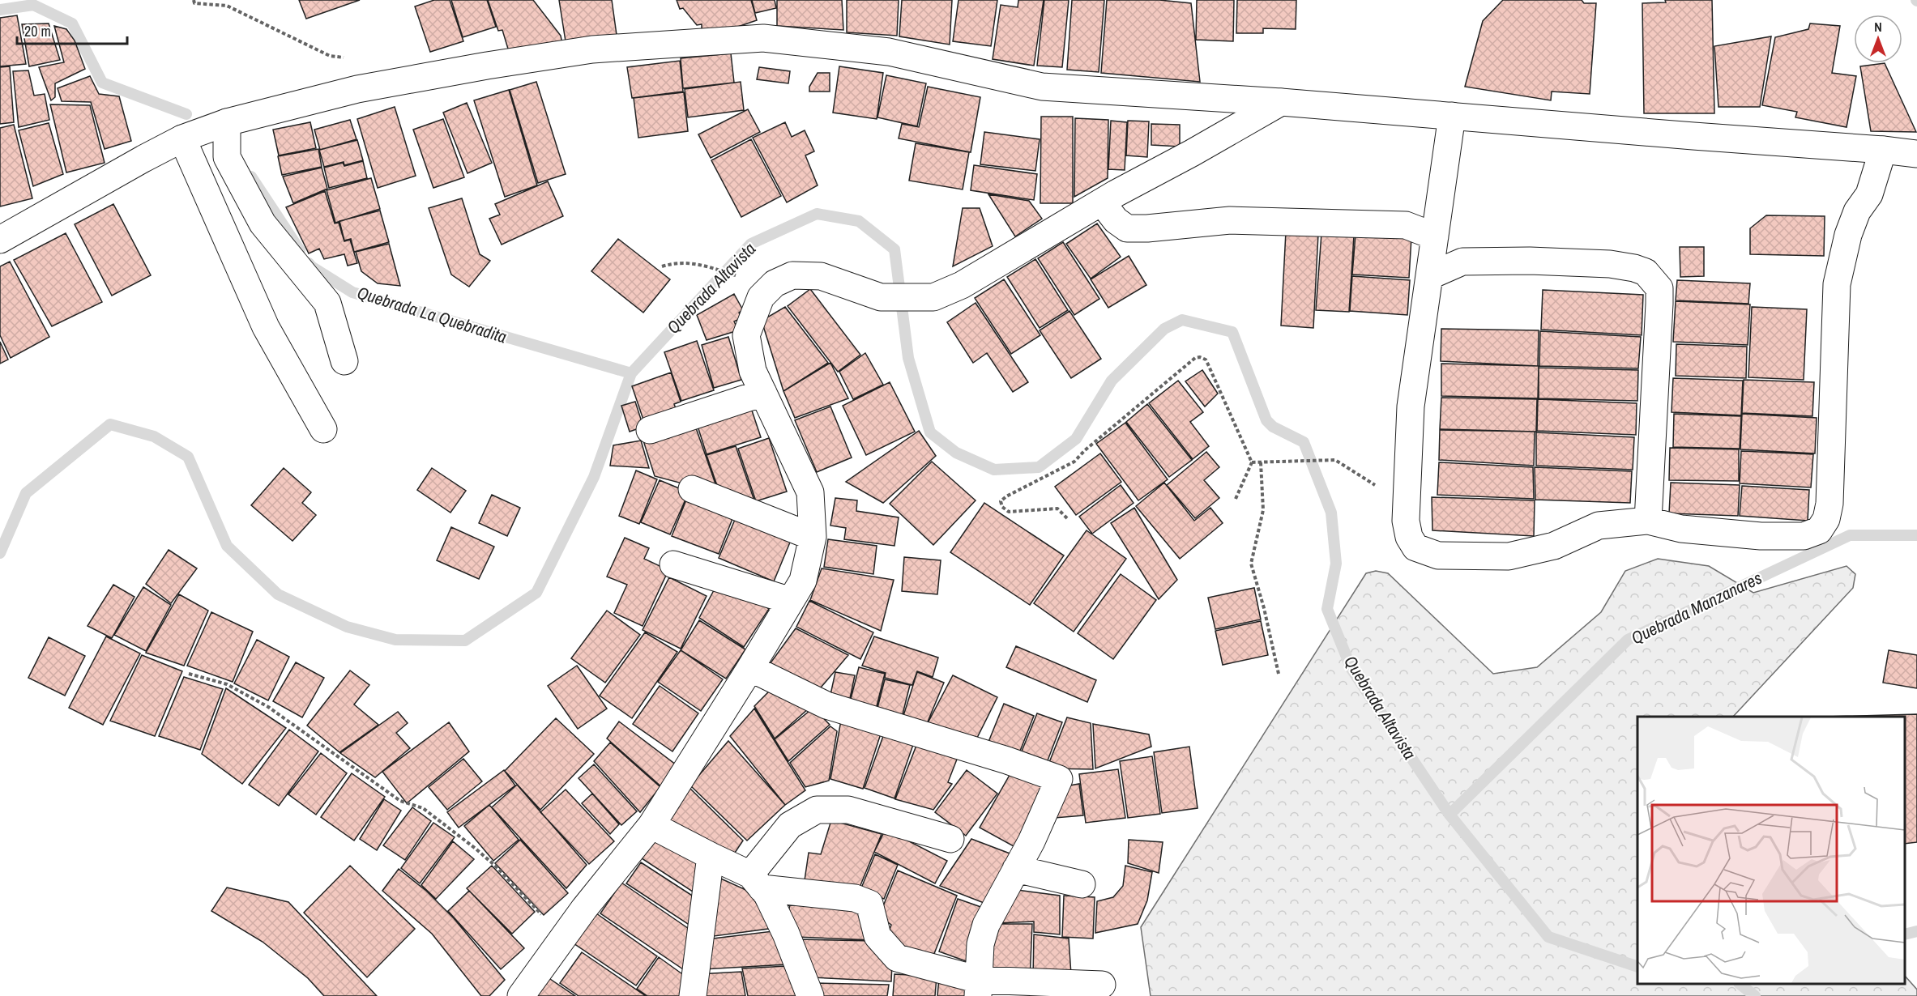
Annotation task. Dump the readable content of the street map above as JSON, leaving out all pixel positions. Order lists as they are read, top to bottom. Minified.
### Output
{"water":["Quebrada Altavista","Quebrada La Quebradita","Quebrada Manzanares"],"scale_bar":"20 m","north":"top"}
